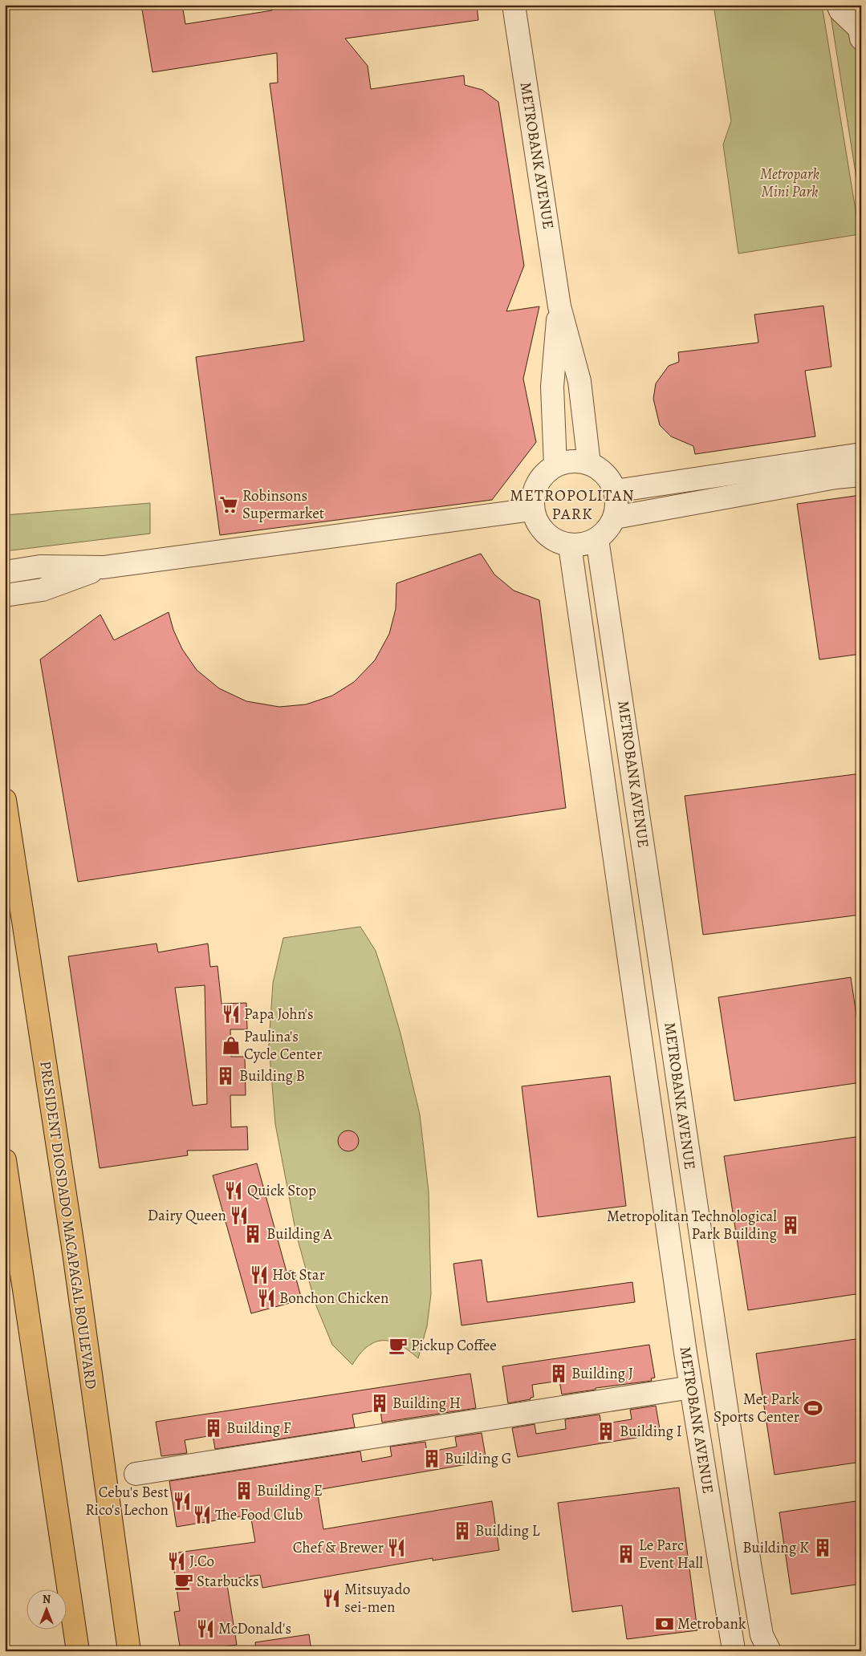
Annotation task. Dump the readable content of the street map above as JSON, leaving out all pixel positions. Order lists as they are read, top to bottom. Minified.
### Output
{"streets":{"main road":["PRESIDENT DIOSDADO MACAPAGAL BOULEVARD"],"street":["METROBANK AVENUE"]},"districts":["METROPOLITAN PARK"],"parks":["Metropark Mini Park"],"places":{"supermarket":["Robinsons Supermarket"],"restaurant":["Papa John's","Quick Stop","Dairy Queen","Hot Star","Bonchon Chicken","Cebu's Best Rico's Lechon","The Food Club","Chef & Brewer","J.Co","Mitsuyado sei-men","McDonald's"],"shop":["Paulina's Cycle Center"],"building":["Building B","Metropolitan Technological Park Building","Building A","Building J","Building H","Building F","Building I","Building G","Building E","Building L","Building K","Le Parc Event Hall"],"cafe":["Pickup Coffee","Starbucks"],"sports":["Met Park Sports Center"],"bank":["Metrobank"]},"north":"top"}
